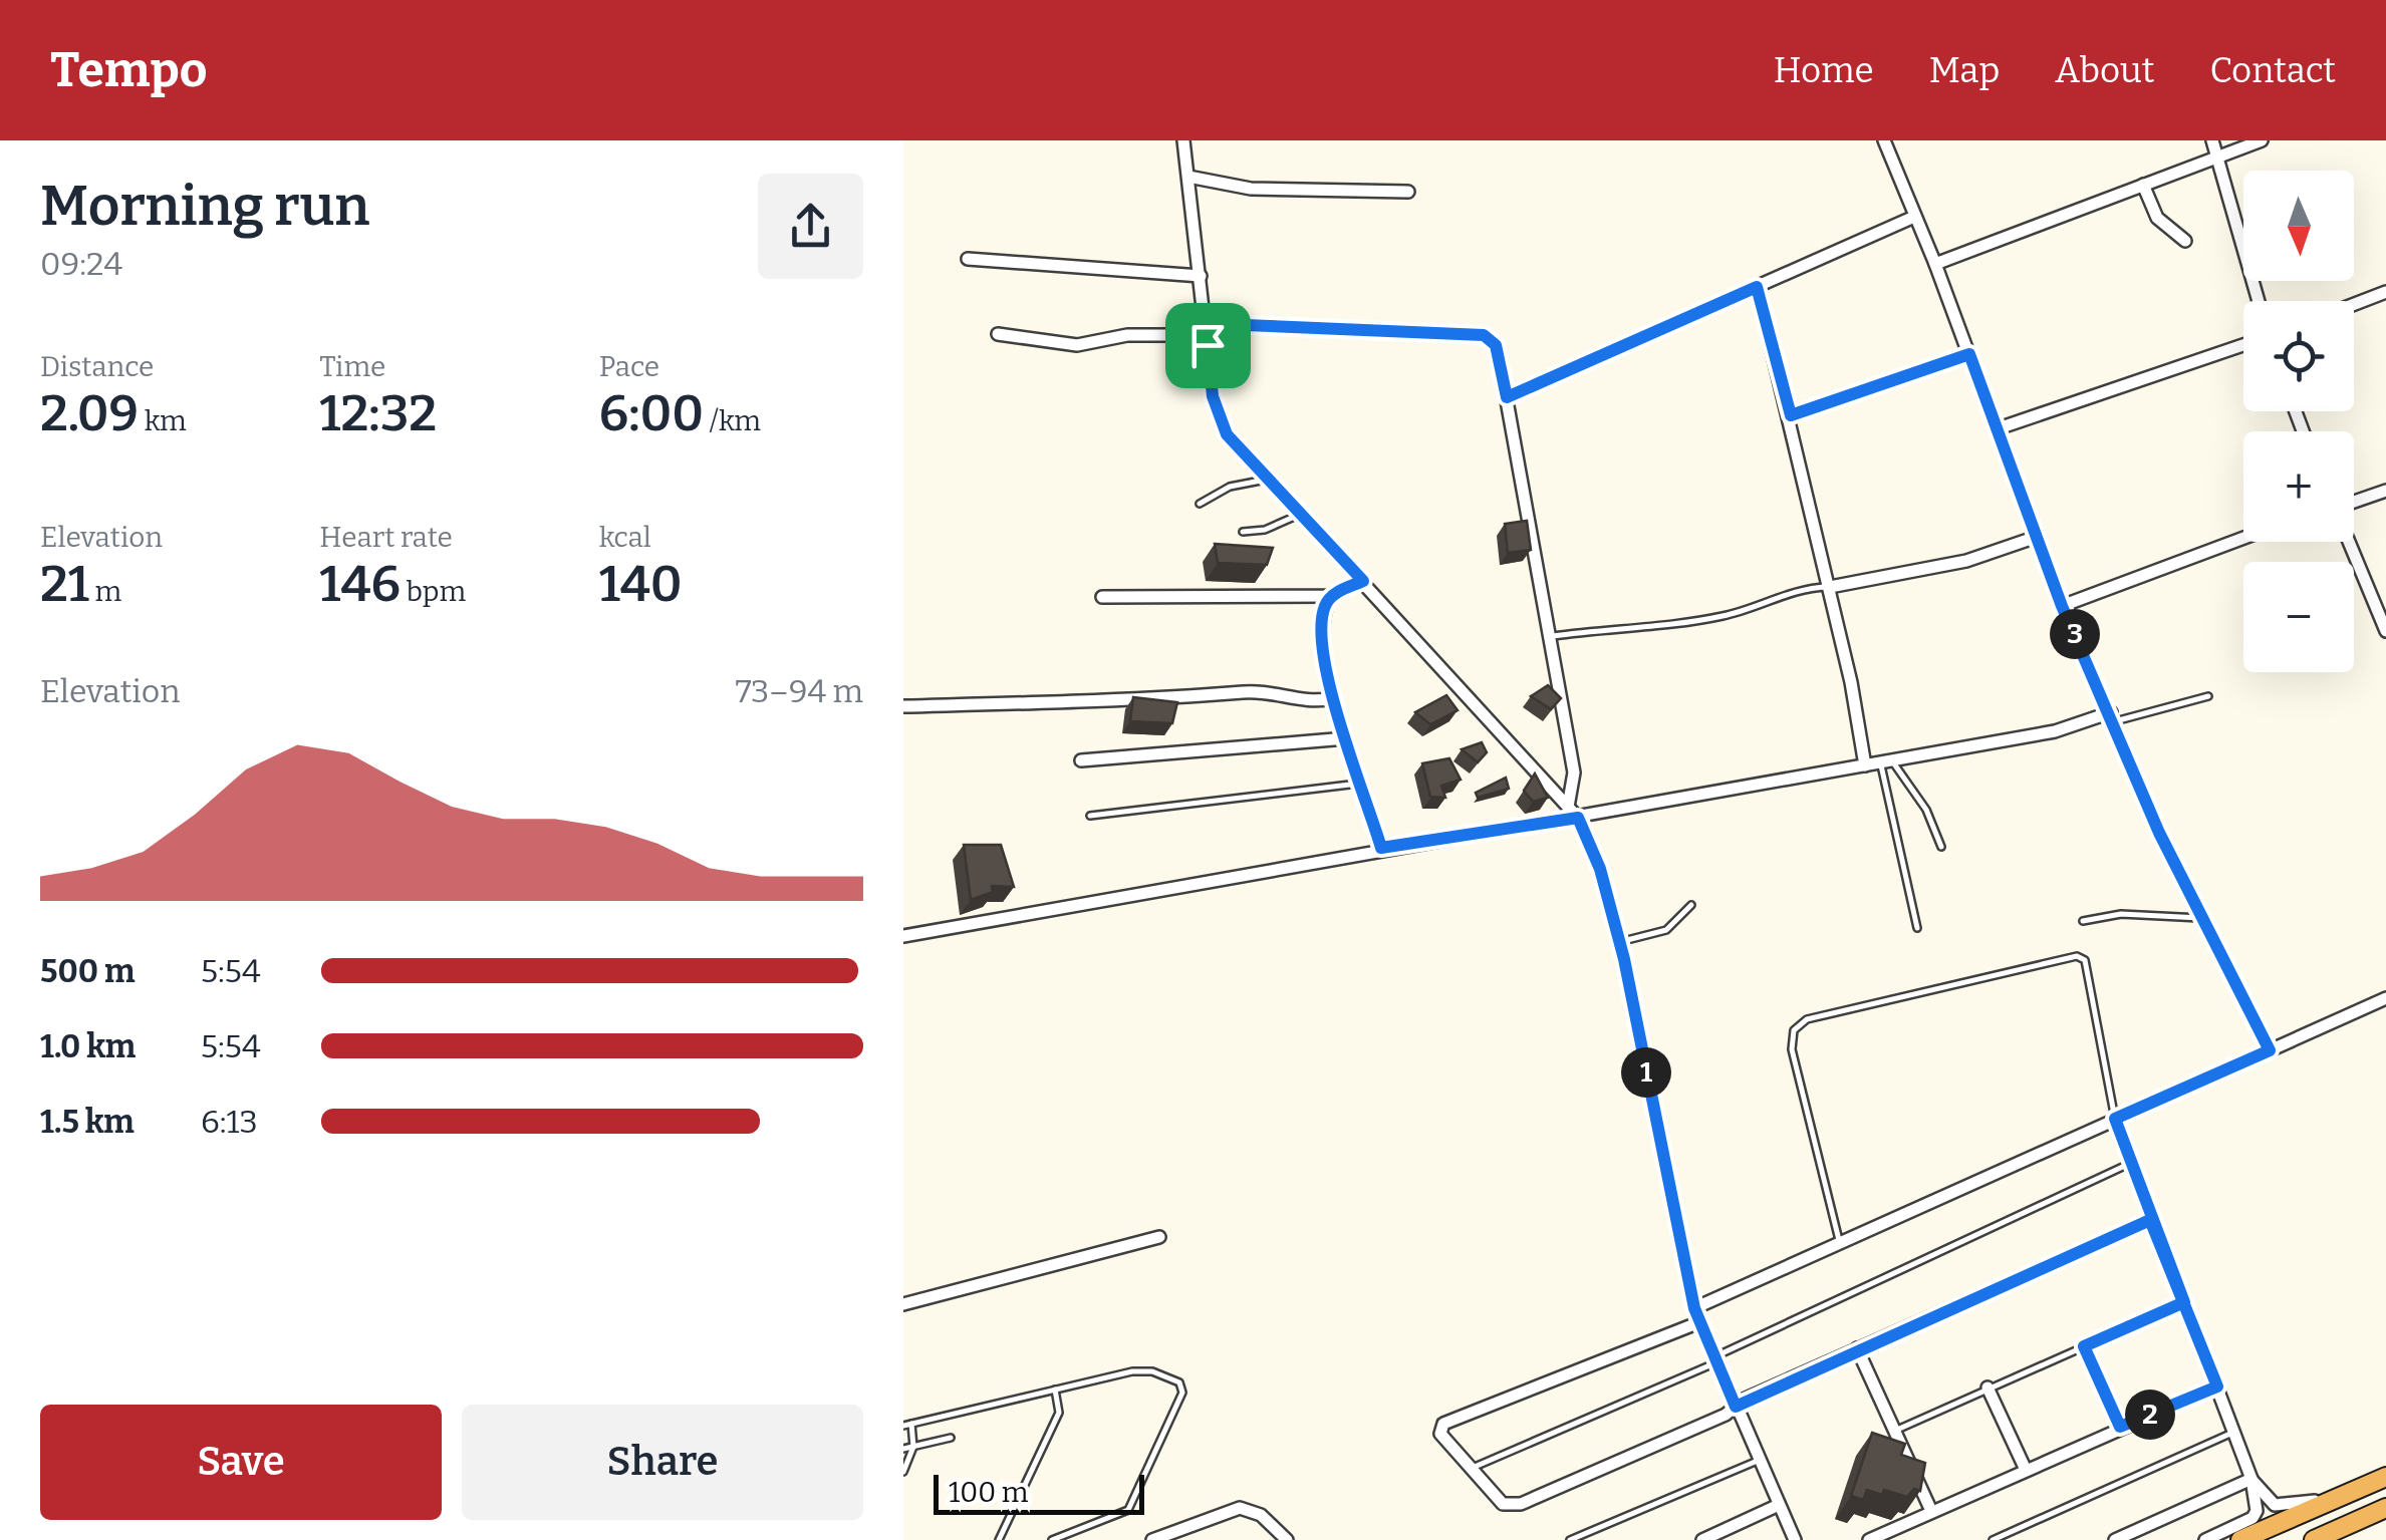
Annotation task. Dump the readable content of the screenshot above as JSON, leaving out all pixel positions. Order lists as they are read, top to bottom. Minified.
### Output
{"scale_bar":"100 m","north":"bottom","page":{"header":"Tempo","nav":["Home","Map","About","Contact"],"heading":["Morning run","09:24"],"map_buttons":["+","−"],"stats":[["Distance","2.09 km"],["Time","12:32"],["Pace","6:00 /km"],["Elevation","21 m"],["Heart rate","146 bpm"],["kcal","140"]],"pins":["3","1","2"],"chart":["Elevation","73–94 m"],"list":[{"name":"500 m","note":"5:54"},{"name":"1.0 km","note":"5:54"},{"name":"1.5 km","note":"6:13"}],"buttons":["Save","Share"],"scale":"100 m"}}
